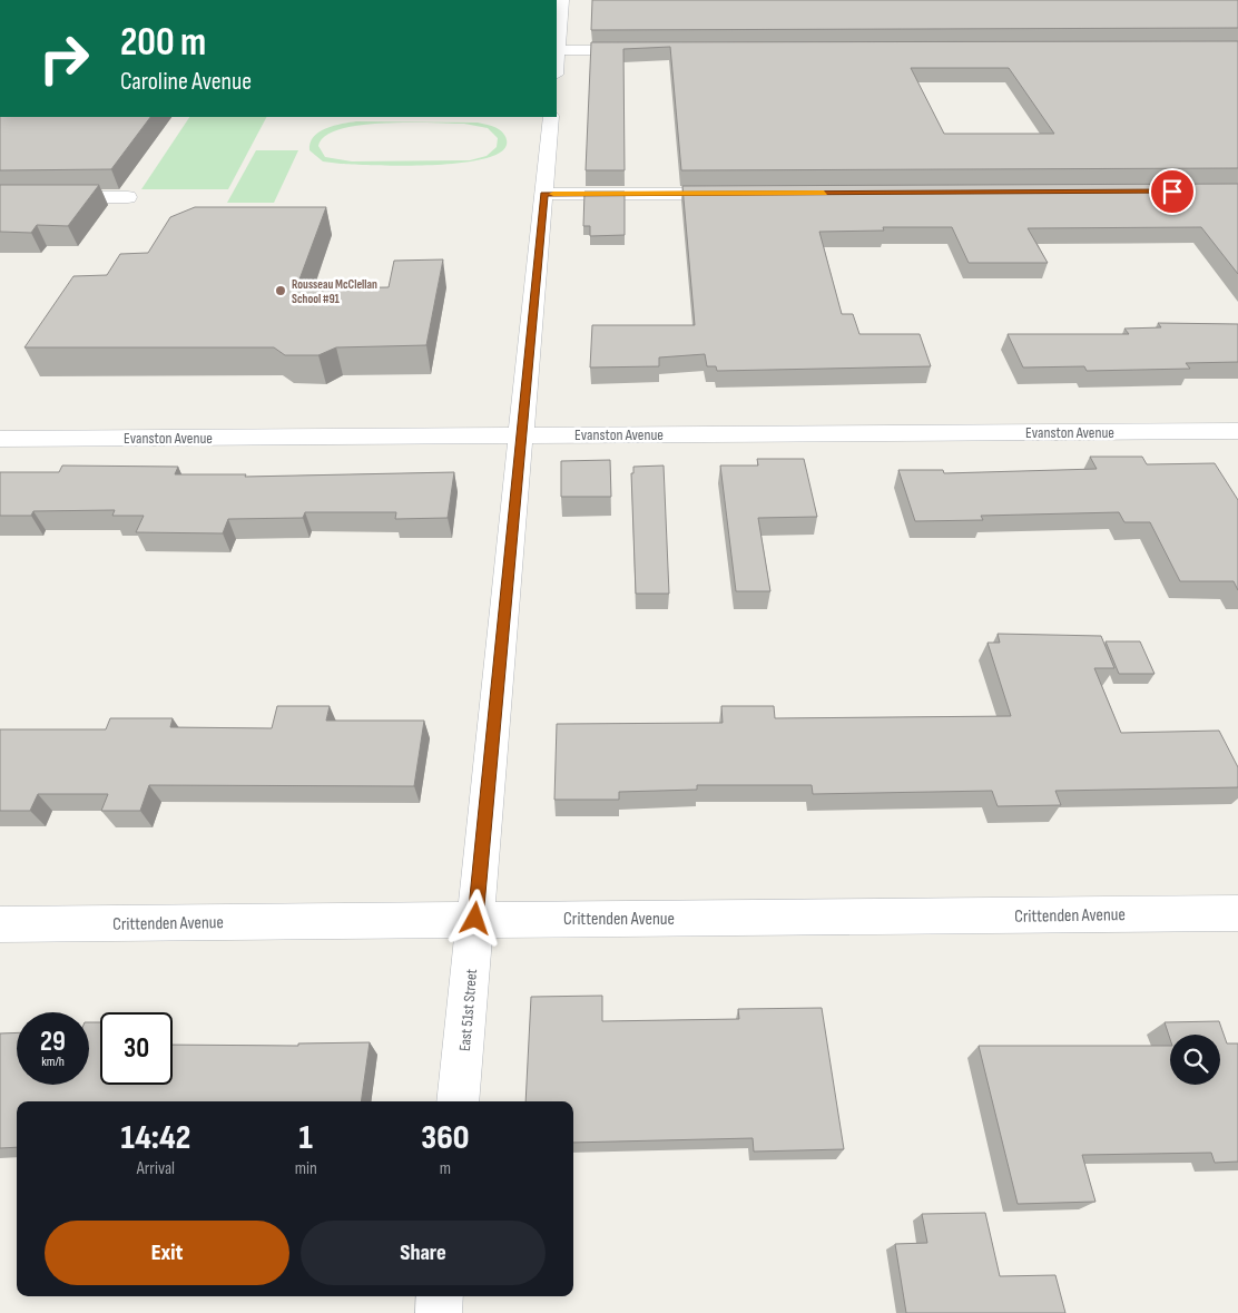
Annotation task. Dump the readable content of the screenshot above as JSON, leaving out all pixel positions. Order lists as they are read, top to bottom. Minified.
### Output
{"streets":{"street":["Evanston Avenue","Crittenden Avenue","East 51st Street"]},"crossings":[["Evanston Avenue","East 51st Street"],["Crittenden Avenue","East 51st Street"]],"places":["Rousseau McClellan School #91"],"page":{"turn":["200 m","Caroline Avenue"],"speed":"29 km/h","limit":"30","eta":["14:42","Arrival","1","min","360","m"],"buttons":["Exit","Share"]}}
